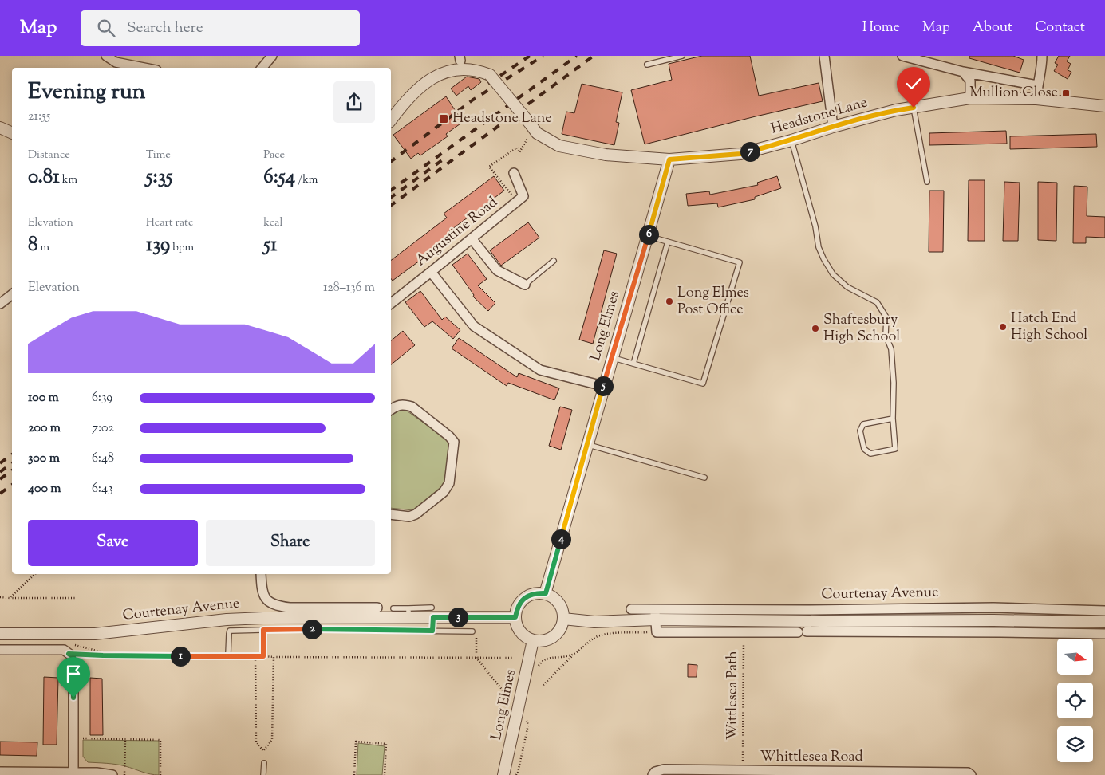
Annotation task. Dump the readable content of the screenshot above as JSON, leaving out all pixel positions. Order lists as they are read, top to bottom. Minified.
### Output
{"streets":{"street":["Headstone Lane","Augustine Road","Long Elmes","Courtenay Avenue","Whittlesea Road"],"path":["Wittlesea Path"]},"crossings":[["Headstone Lane","Long Elmes"],["Long Elmes","Courtenay Avenue"],["Courtenay Avenue","Wittlesea Path"],["Wittlesea Path","Whittlesea Road"]],"places":{"transit":["Mullion Close","Headstone Lane"],"other":["Long Elmes Post Office","Hatch End High School","Shaftesbury High School"]},"north":"right","page":{"header":"Map","search":"Search here","nav":["Home","Map","About","Contact"],"heading":["Evening run","21:55"],"stats":[["Distance","0.81 km"],["Time","5:35"],["Pace","6:54 /km"],["Elevation","8 m"],["Heart rate","139 bpm"],["kcal","51"]],"pins":["7","6","5","4","3","2","1"],"chart":["Elevation","128–136 m"],"list":[{"name":"100 m","note":"6:39"},{"name":"200 m","note":"7:02"},{"name":"300 m","note":"6:48"},{"name":"400 m","note":"6:43"}],"buttons":["Save","Share"]}}
